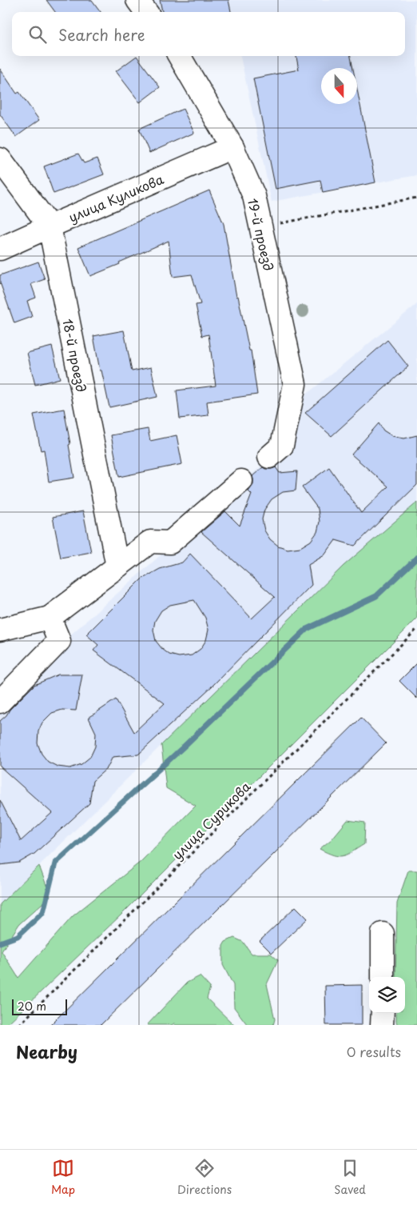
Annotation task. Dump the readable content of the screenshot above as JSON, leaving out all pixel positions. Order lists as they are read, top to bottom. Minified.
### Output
{"streets":{"street":["улица Куликова","19-й проезд","18-й проезд"],"path":["улица Сурикова"]},"crossings":[["улица Куликова","19-й проезд"],["улица Куликова","18-й проезд"]],"scale_bar":"20 m","north":"bottom","page":{"search":"Search here","scale":"20 m","heading":["Nearby","0 results"],"nav":["Map","Directions","Saved"]}}
